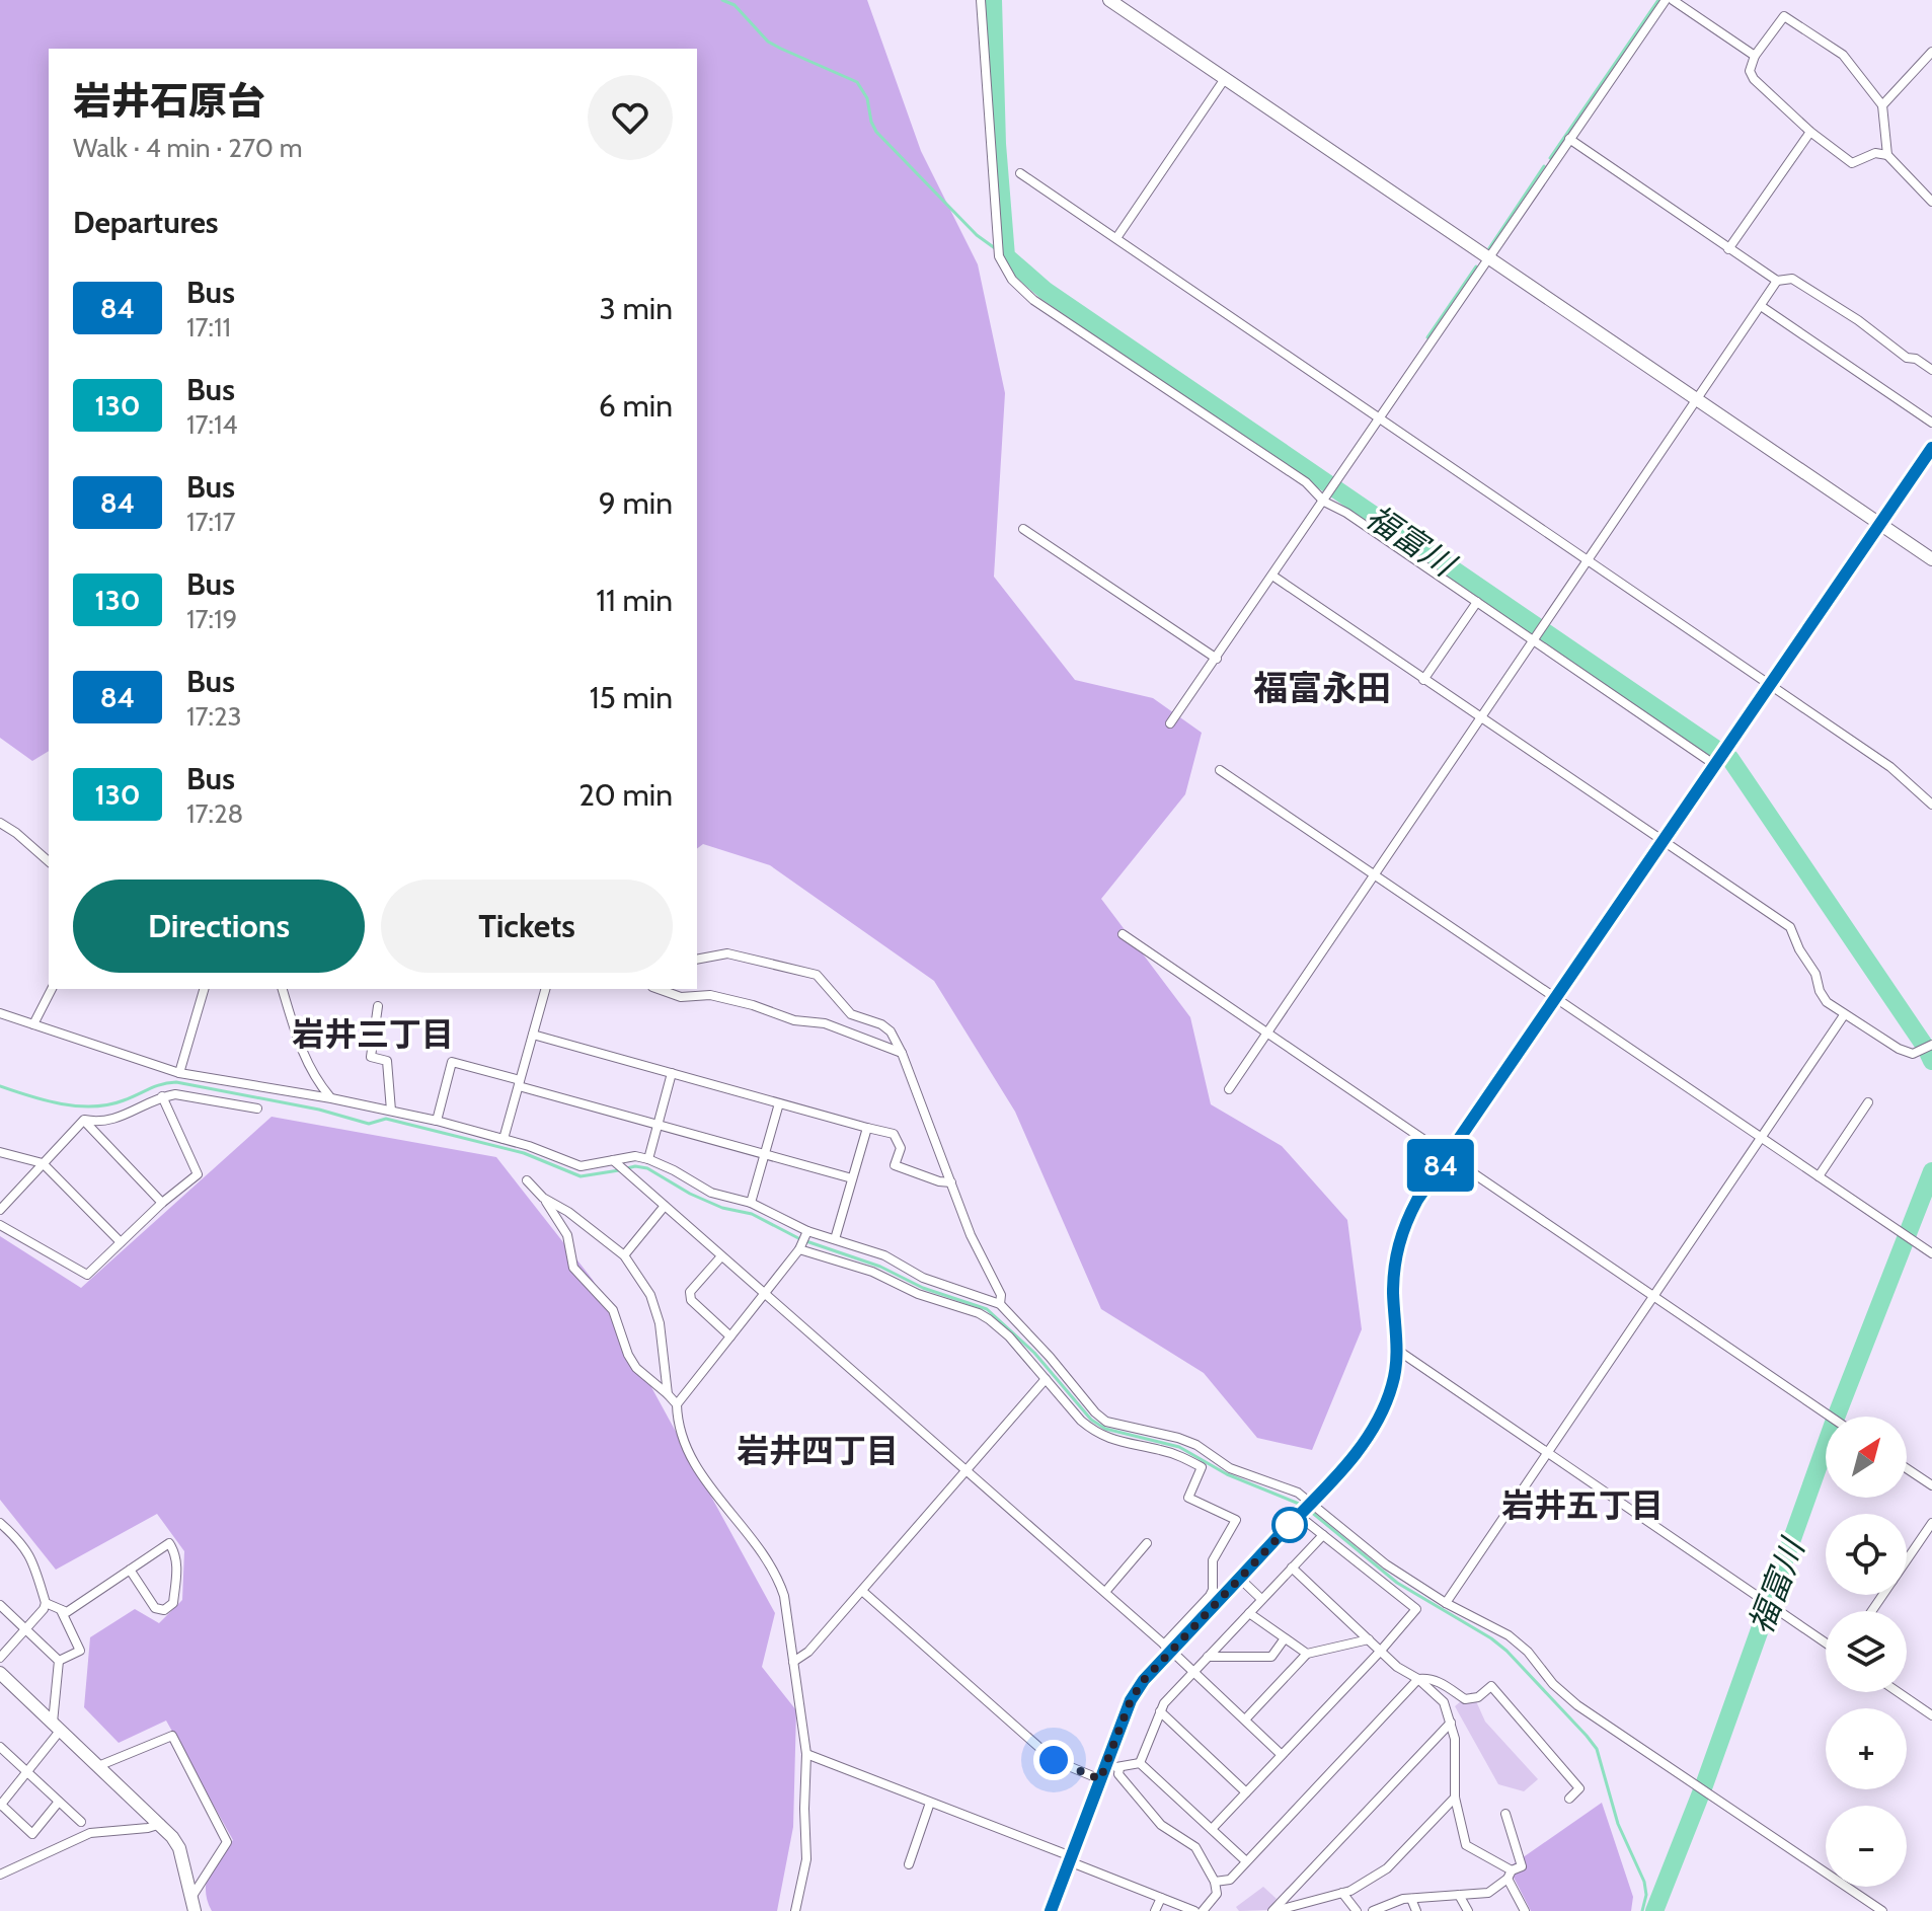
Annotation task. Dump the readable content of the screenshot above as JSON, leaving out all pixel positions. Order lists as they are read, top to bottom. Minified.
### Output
{"districts":["福富永田","岩井三丁目","岩井四丁目","岩井五丁目"],"water":["福富川"],"lines":["bus line 84"],"north":"top right","page":{"on_map":"84","heading":[["岩井石原台","Walk · 4 min · 270 m"],"Departures"],"list":[{"mark":"84","name":"Bus","note":"17:11","value":"3 min"},{"mark":"130","name":"Bus","note":"17:14","value":"6 min"},{"mark":"84","name":"Bus","note":"17:17","value":"9 min"},{"mark":"130","name":"Bus","note":"17:19","value":"11 min"},{"mark":"84","name":"Bus","note":"17:23","value":"15 min"},{"mark":"130","name":"Bus","note":"17:28","value":"20 min"}],"buttons":["Directions","Tickets"],"map_buttons":["+","−"]}}
